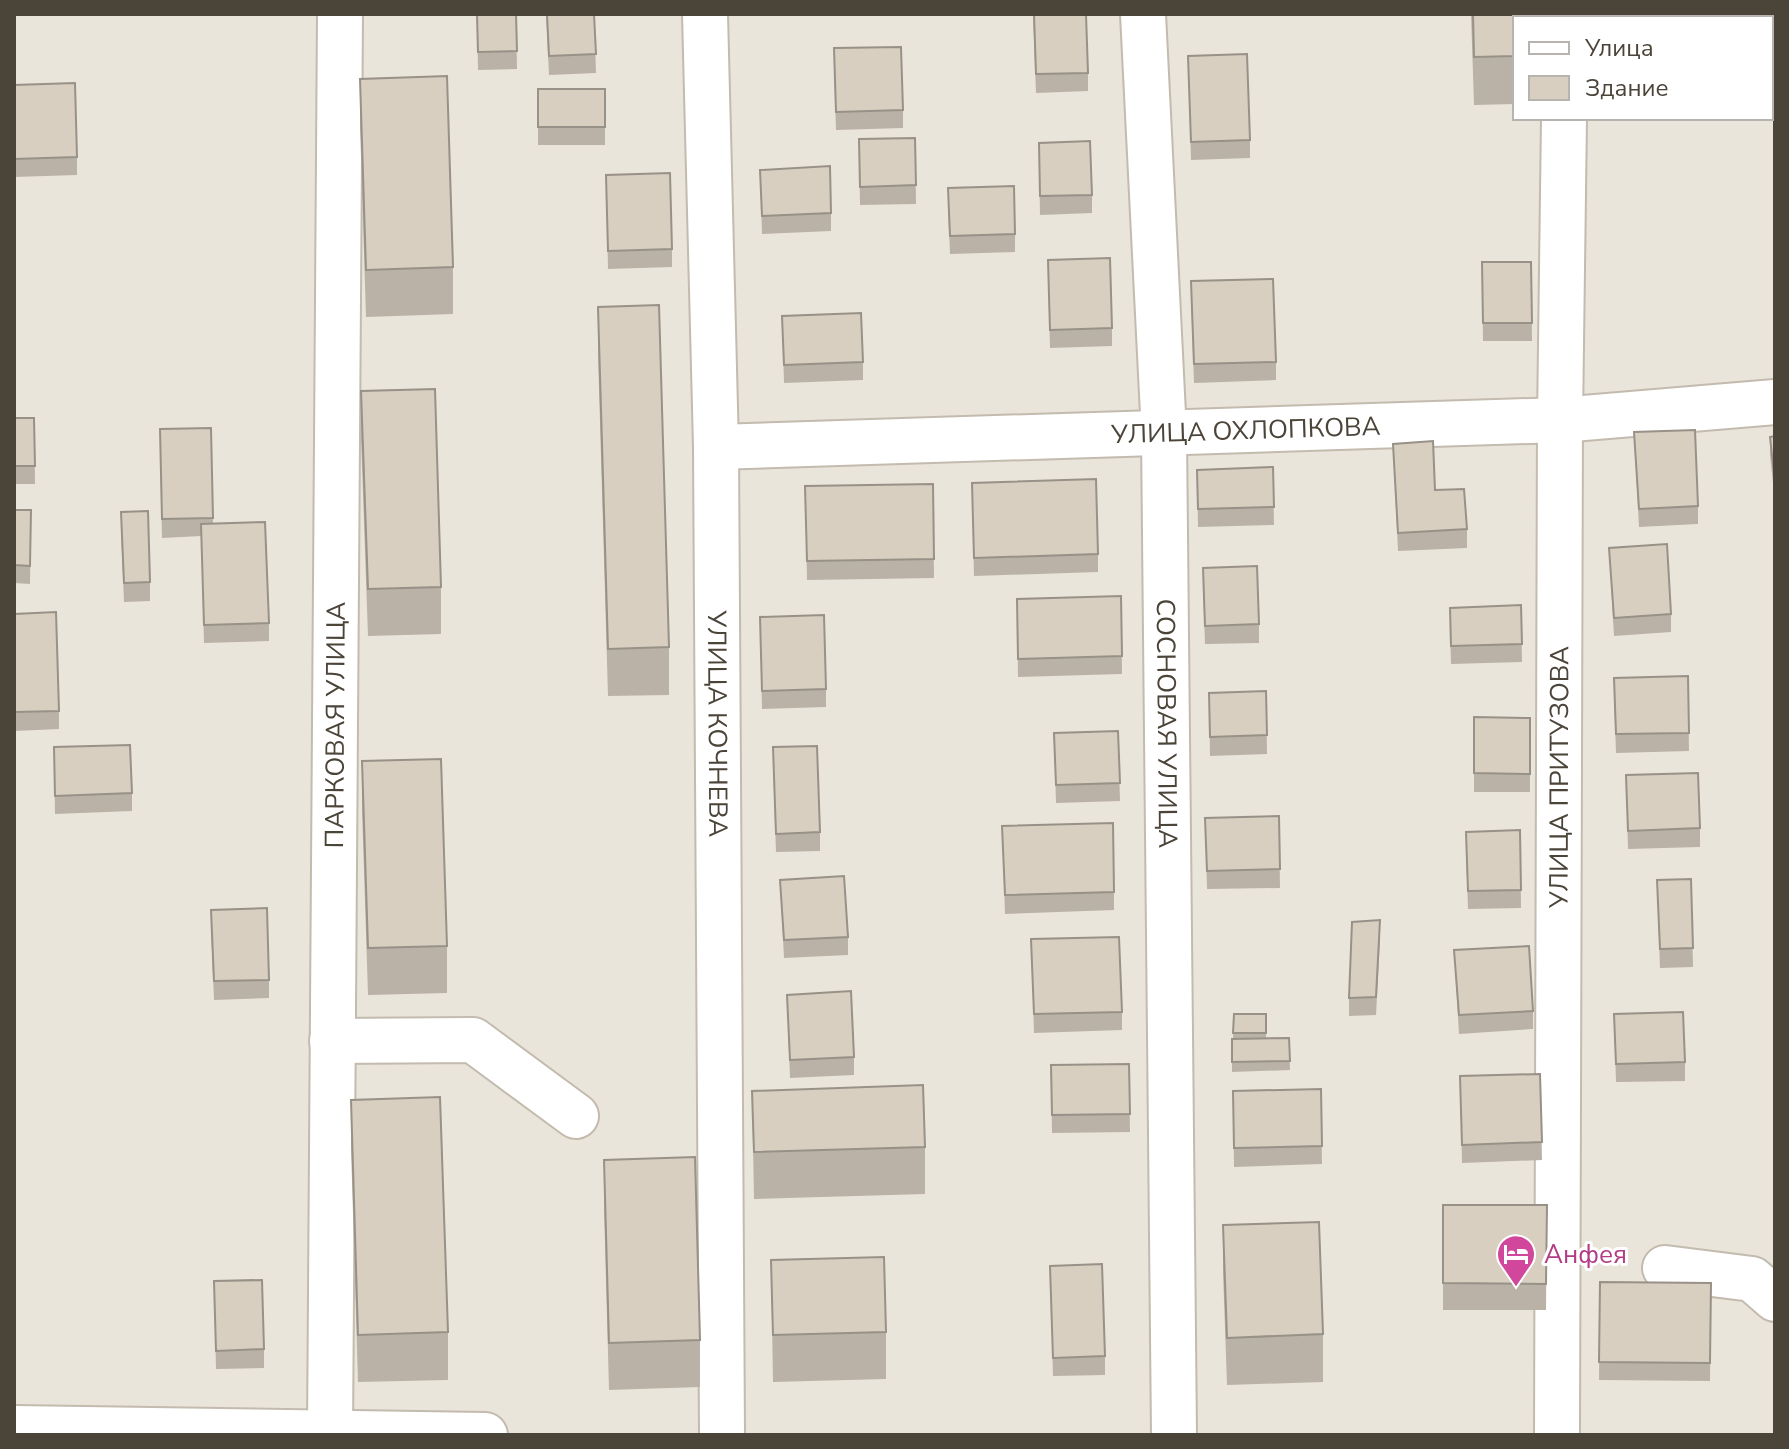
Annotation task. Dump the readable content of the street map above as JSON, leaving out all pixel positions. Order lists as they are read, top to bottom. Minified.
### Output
{"streets":{"street":["УЛИЦА ОХЛОПКОВА","ПАРКОВАЯ УЛИЦА","УЛИЦА КОЧНЕВА","СОСНОВАЯ УЛИЦА","УЛИЦА ПРИТУЗОВА"]},"crossings":[["УЛИЦА ОХЛОПКОВА","УЛИЦА КОЧНЕВА"],["УЛИЦА ОХЛОПКОВА","СОСНОВАЯ УЛИЦА"],["УЛИЦА ОХЛОПКОВА","УЛИЦА ПРИТУЗОВА"]],"places":{"hotel":["Анфея"]},"legend":["Улица","Здание"]}
